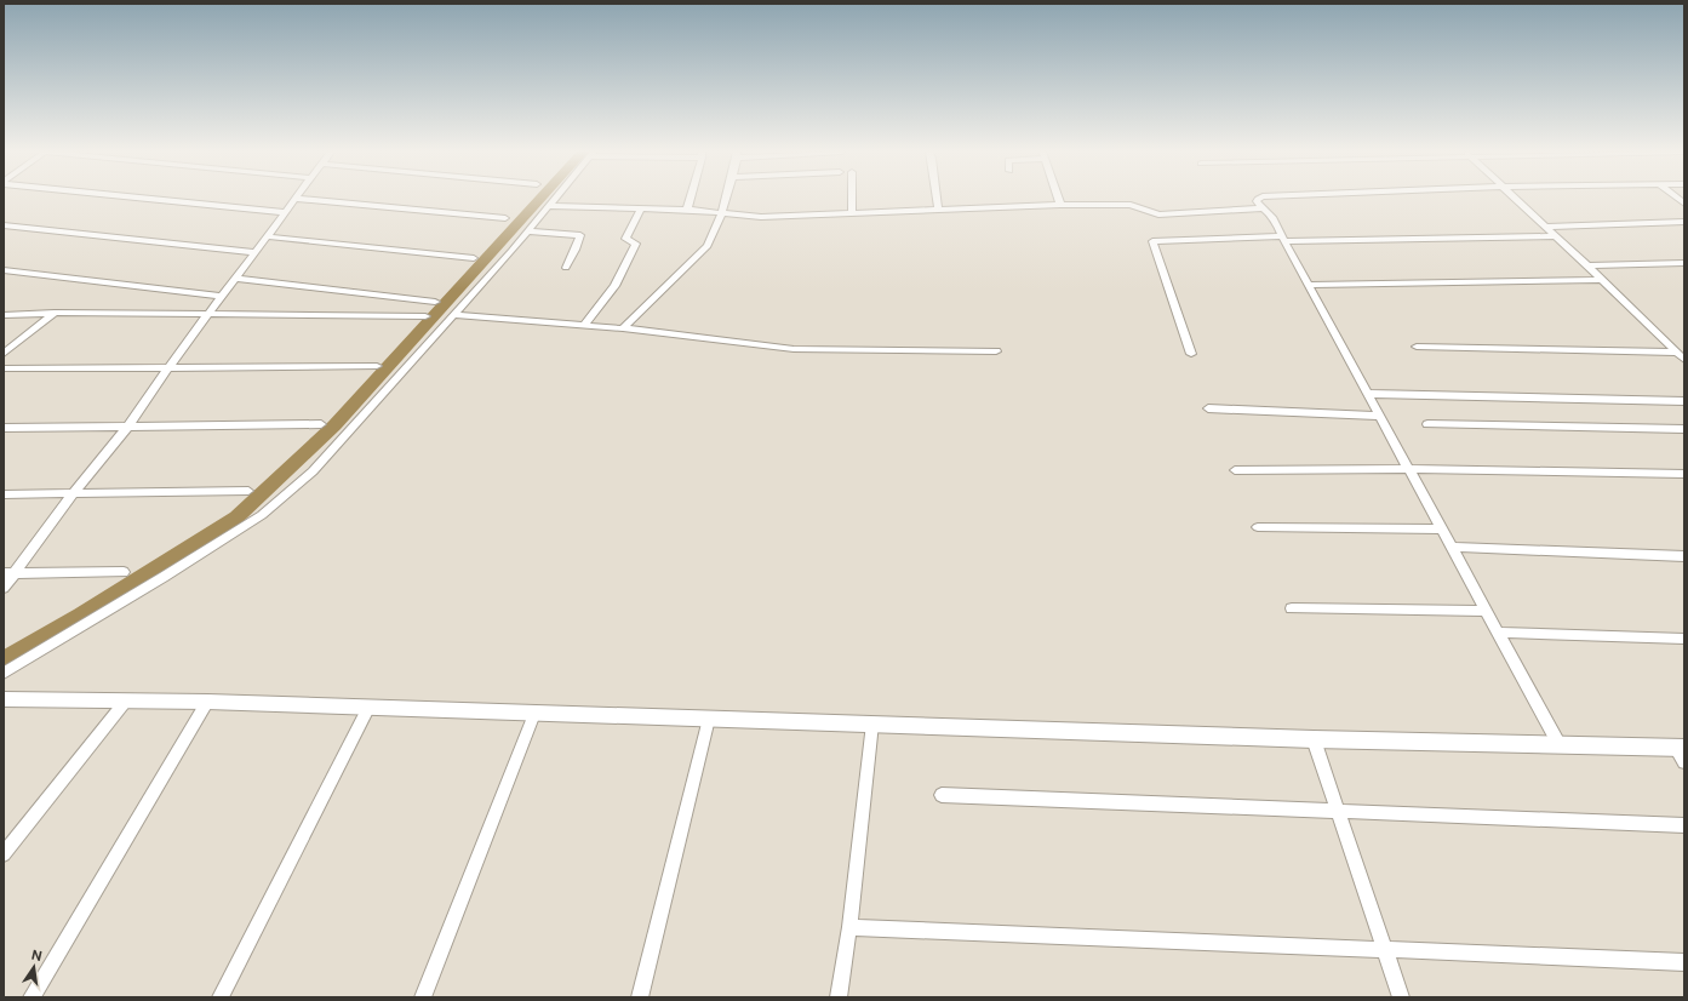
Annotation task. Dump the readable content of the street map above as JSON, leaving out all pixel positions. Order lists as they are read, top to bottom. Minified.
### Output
{"north":"top"}
